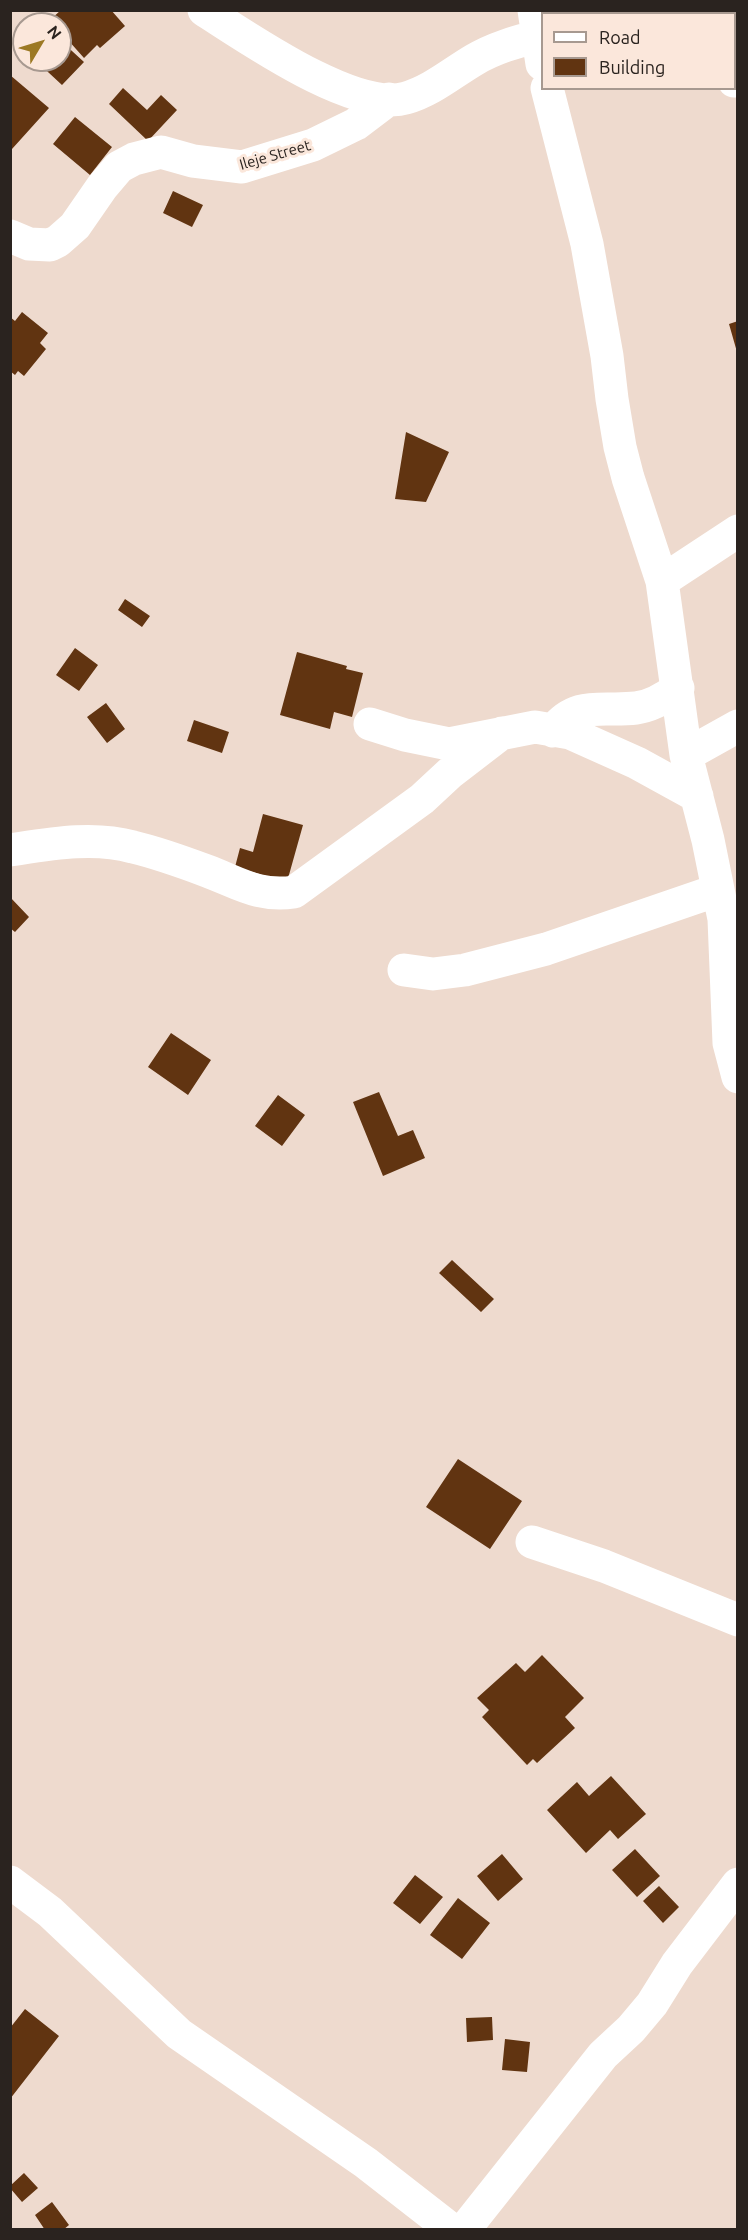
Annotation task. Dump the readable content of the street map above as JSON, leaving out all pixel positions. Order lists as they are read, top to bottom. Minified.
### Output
{"streets":{"street":["Ileje Street"]},"legend":["Road","Building"],"north":"top right"}
